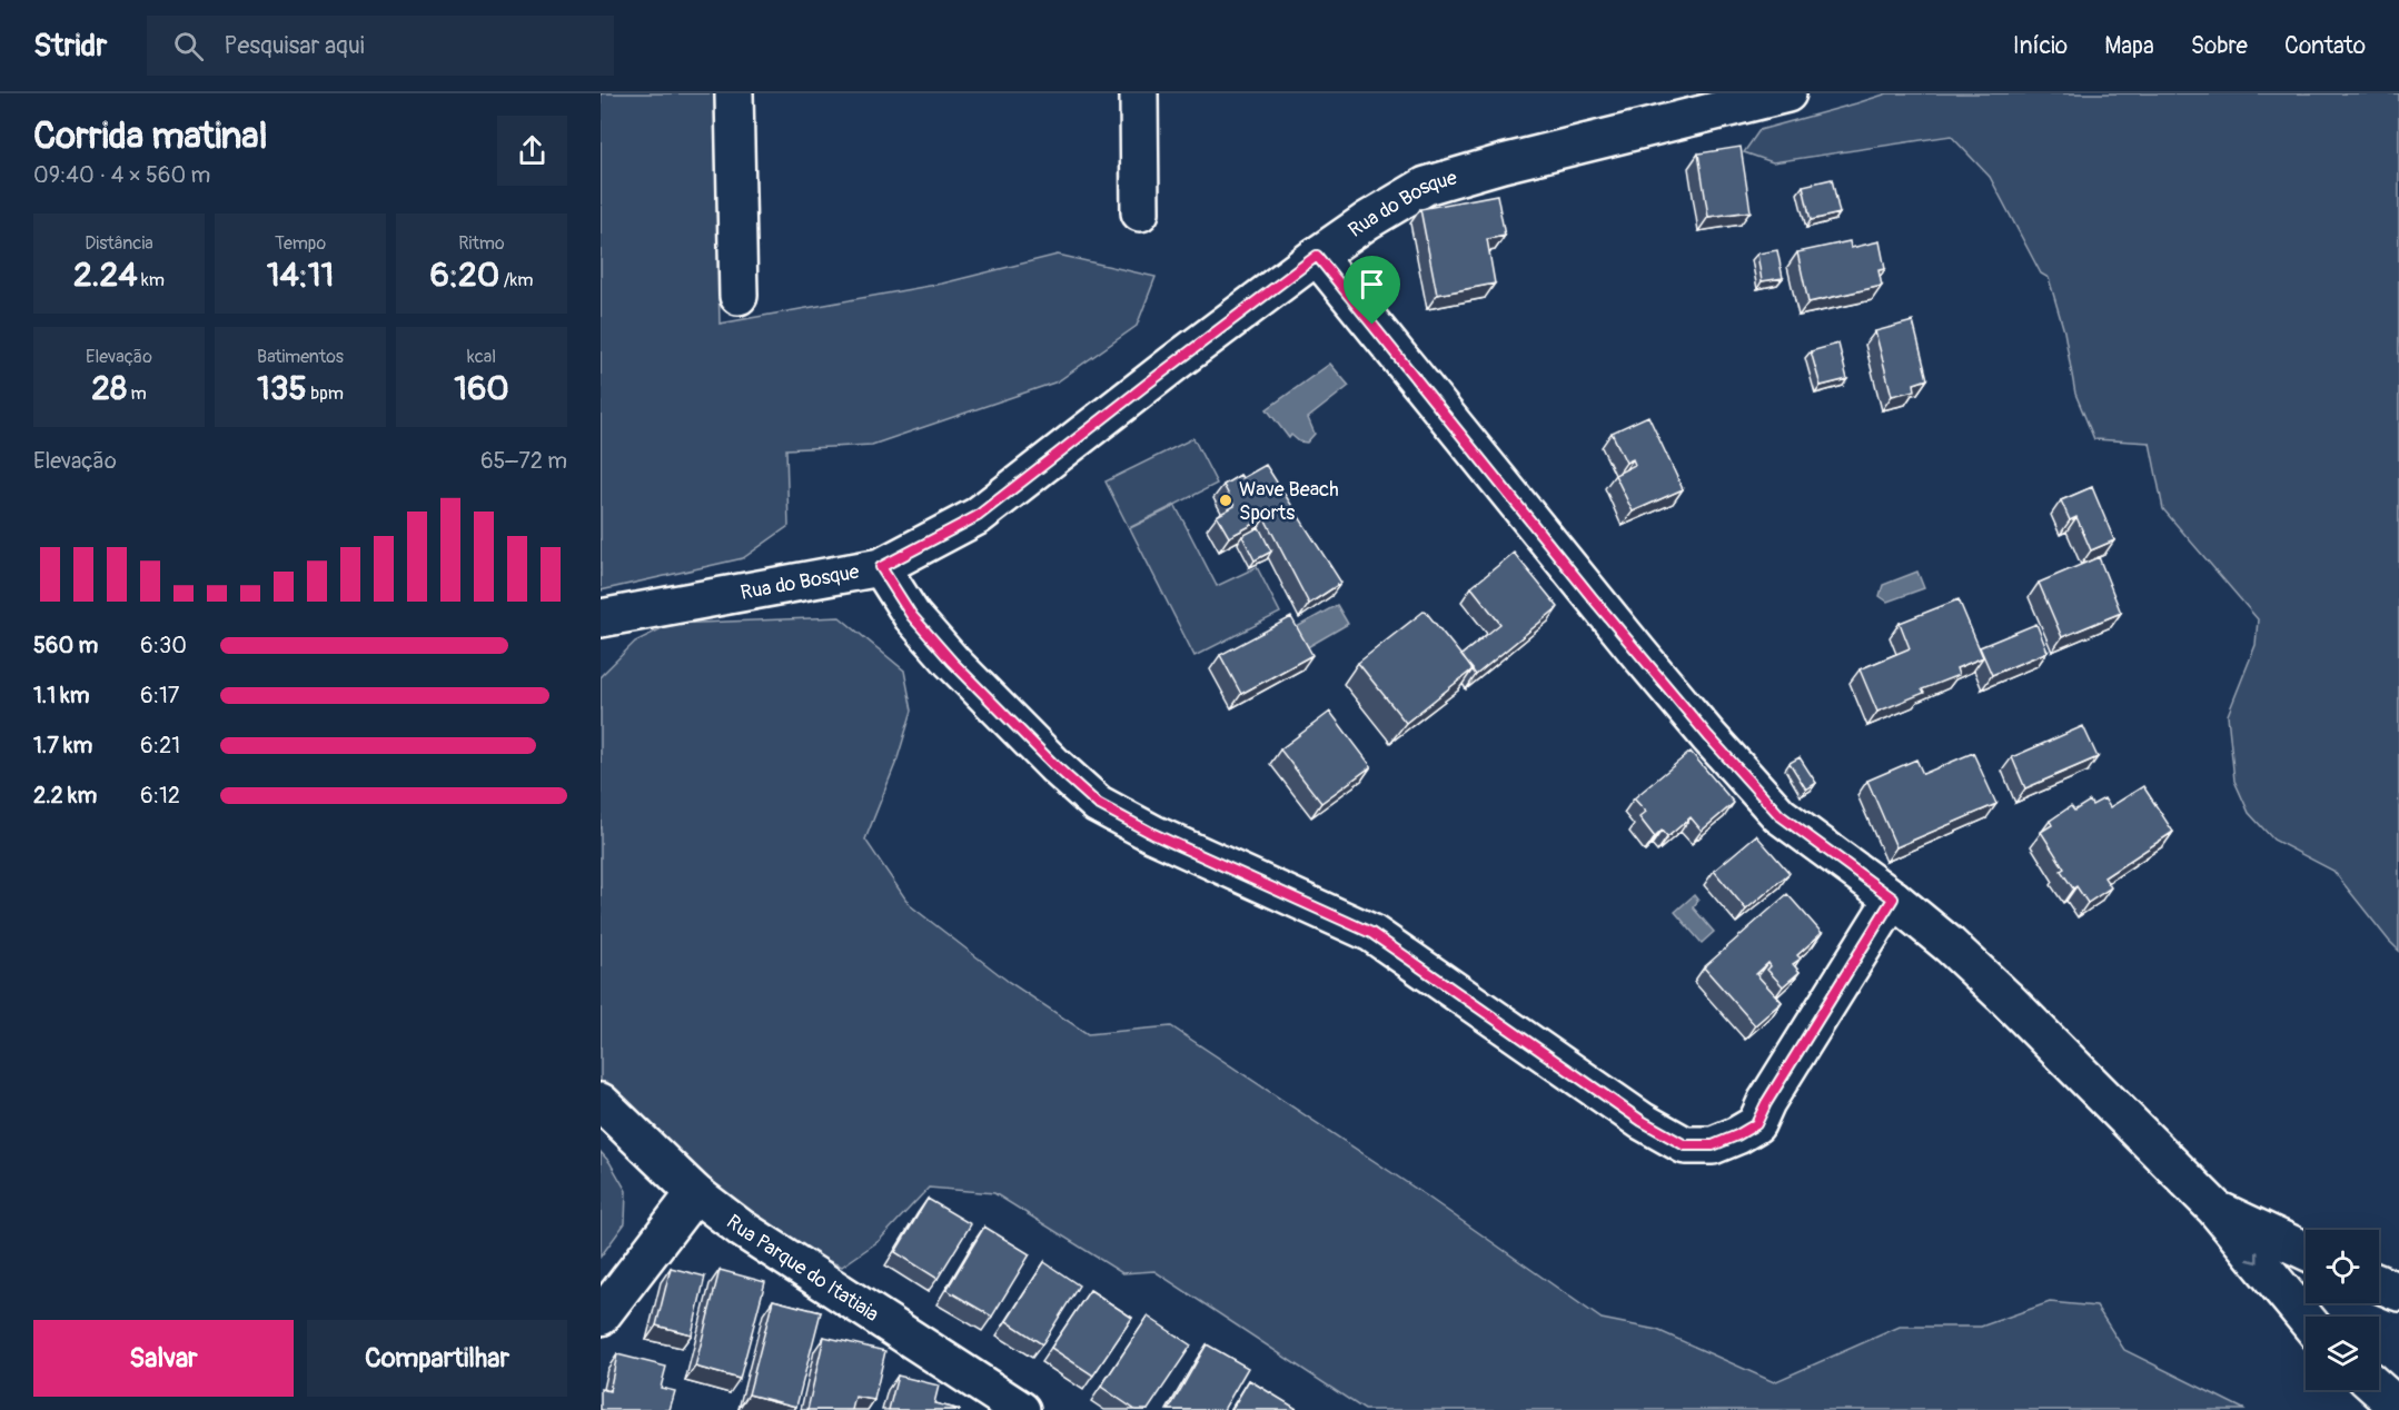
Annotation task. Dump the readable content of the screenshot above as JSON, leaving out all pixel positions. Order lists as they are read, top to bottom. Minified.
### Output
{"streets":{"street":["Rua do Bosque","Rua Parque do Itatiaia"]},"places":["Wave Beach Sports"],"page":{"header":"Stridr","search":"Pesquisar aqui","nav":["Início","Mapa","Sobre","Contato"],"heading":["Corrida matinal","09:40 · 4 × 560 m"],"stats":[["Distância","2.24 km"],["Tempo","14:11"],["Ritmo","6:20 /km"],["Elevação","28 m"],["Batimentos","135 bpm"],["kcal","160"]],"chart":["Elevação","65–72 m"],"list":[{"name":"560 m","note":"6:30"},{"name":"1.1 km","note":"6:17"},{"name":"1.7 km","note":"6:21"},{"name":"2.2 km","note":"6:12"}],"buttons":["Salvar","Compartilhar"]}}
